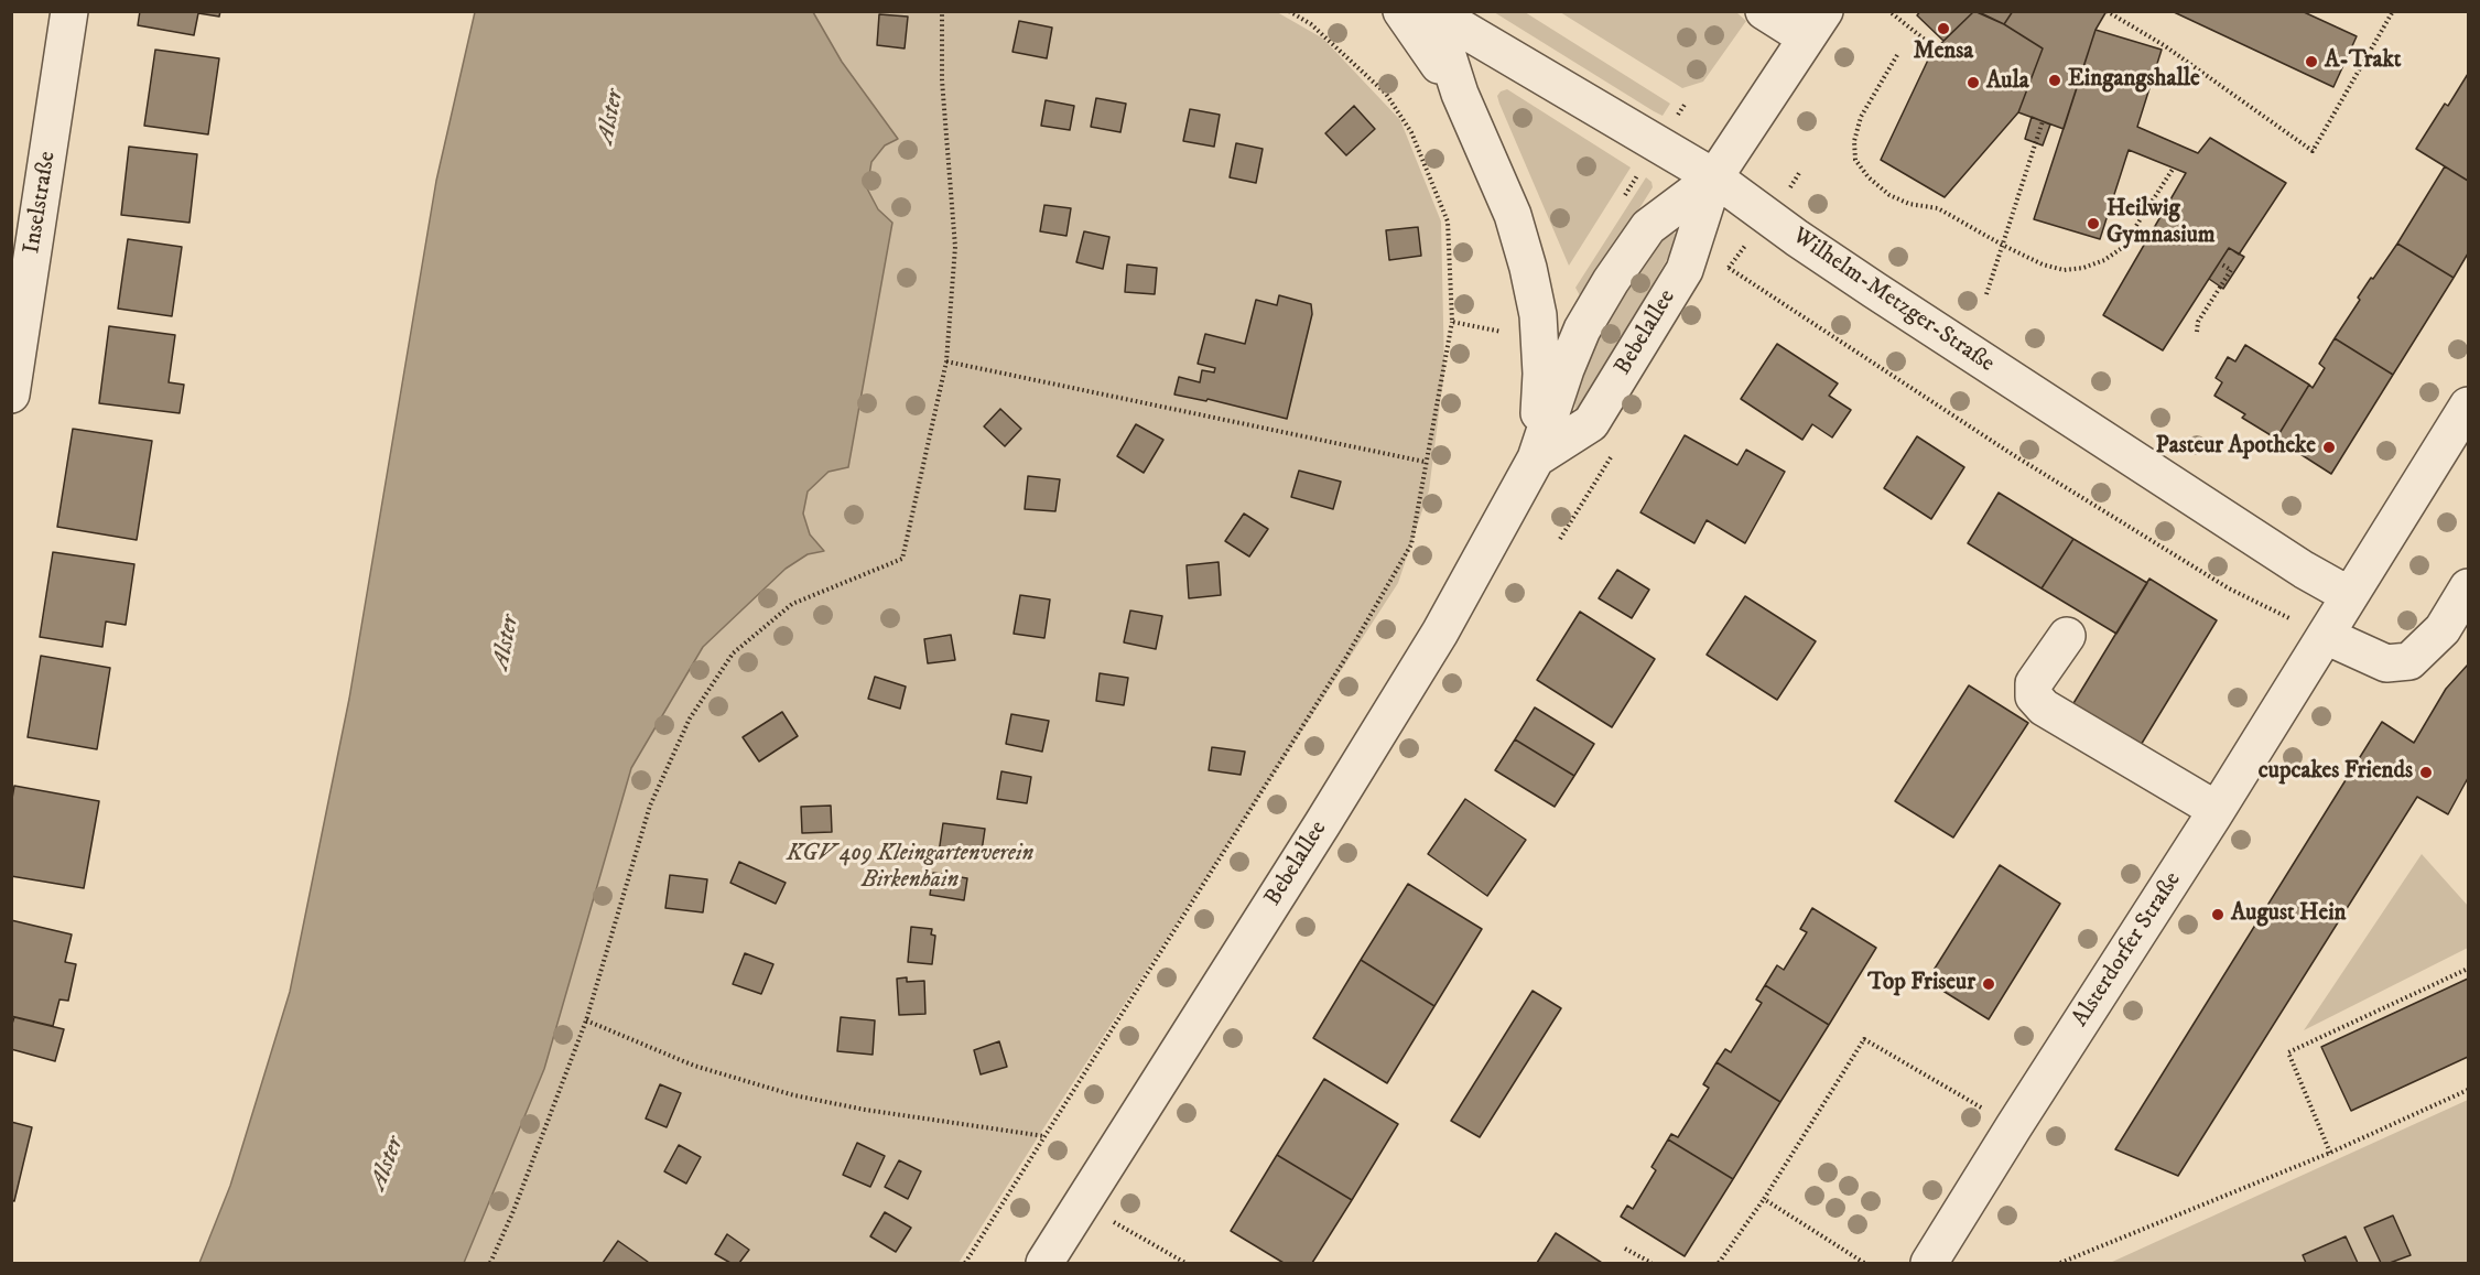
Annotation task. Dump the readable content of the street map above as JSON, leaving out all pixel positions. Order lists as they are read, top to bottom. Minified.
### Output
{"streets":{"street":["Inselstraße","Wilhelm-Metzger-Straße","Bebelallee","Alsterdorfer Straße"]},"crossings":[["Wilhelm-Metzger-Straße","Bebelallee"],["Wilhelm-Metzger-Straße","Alsterdorfer Straße"]],"water":["Alster"],"parks":["KGV 409 Kleingartenverein Birkenhain"],"places":["Mensa","A-Trakt","Eingangshalle","Aula","Heilwig Gymnasium","Pasteur Apotheke","cupcakes Friends","August Hein","Top Friseur"]}
